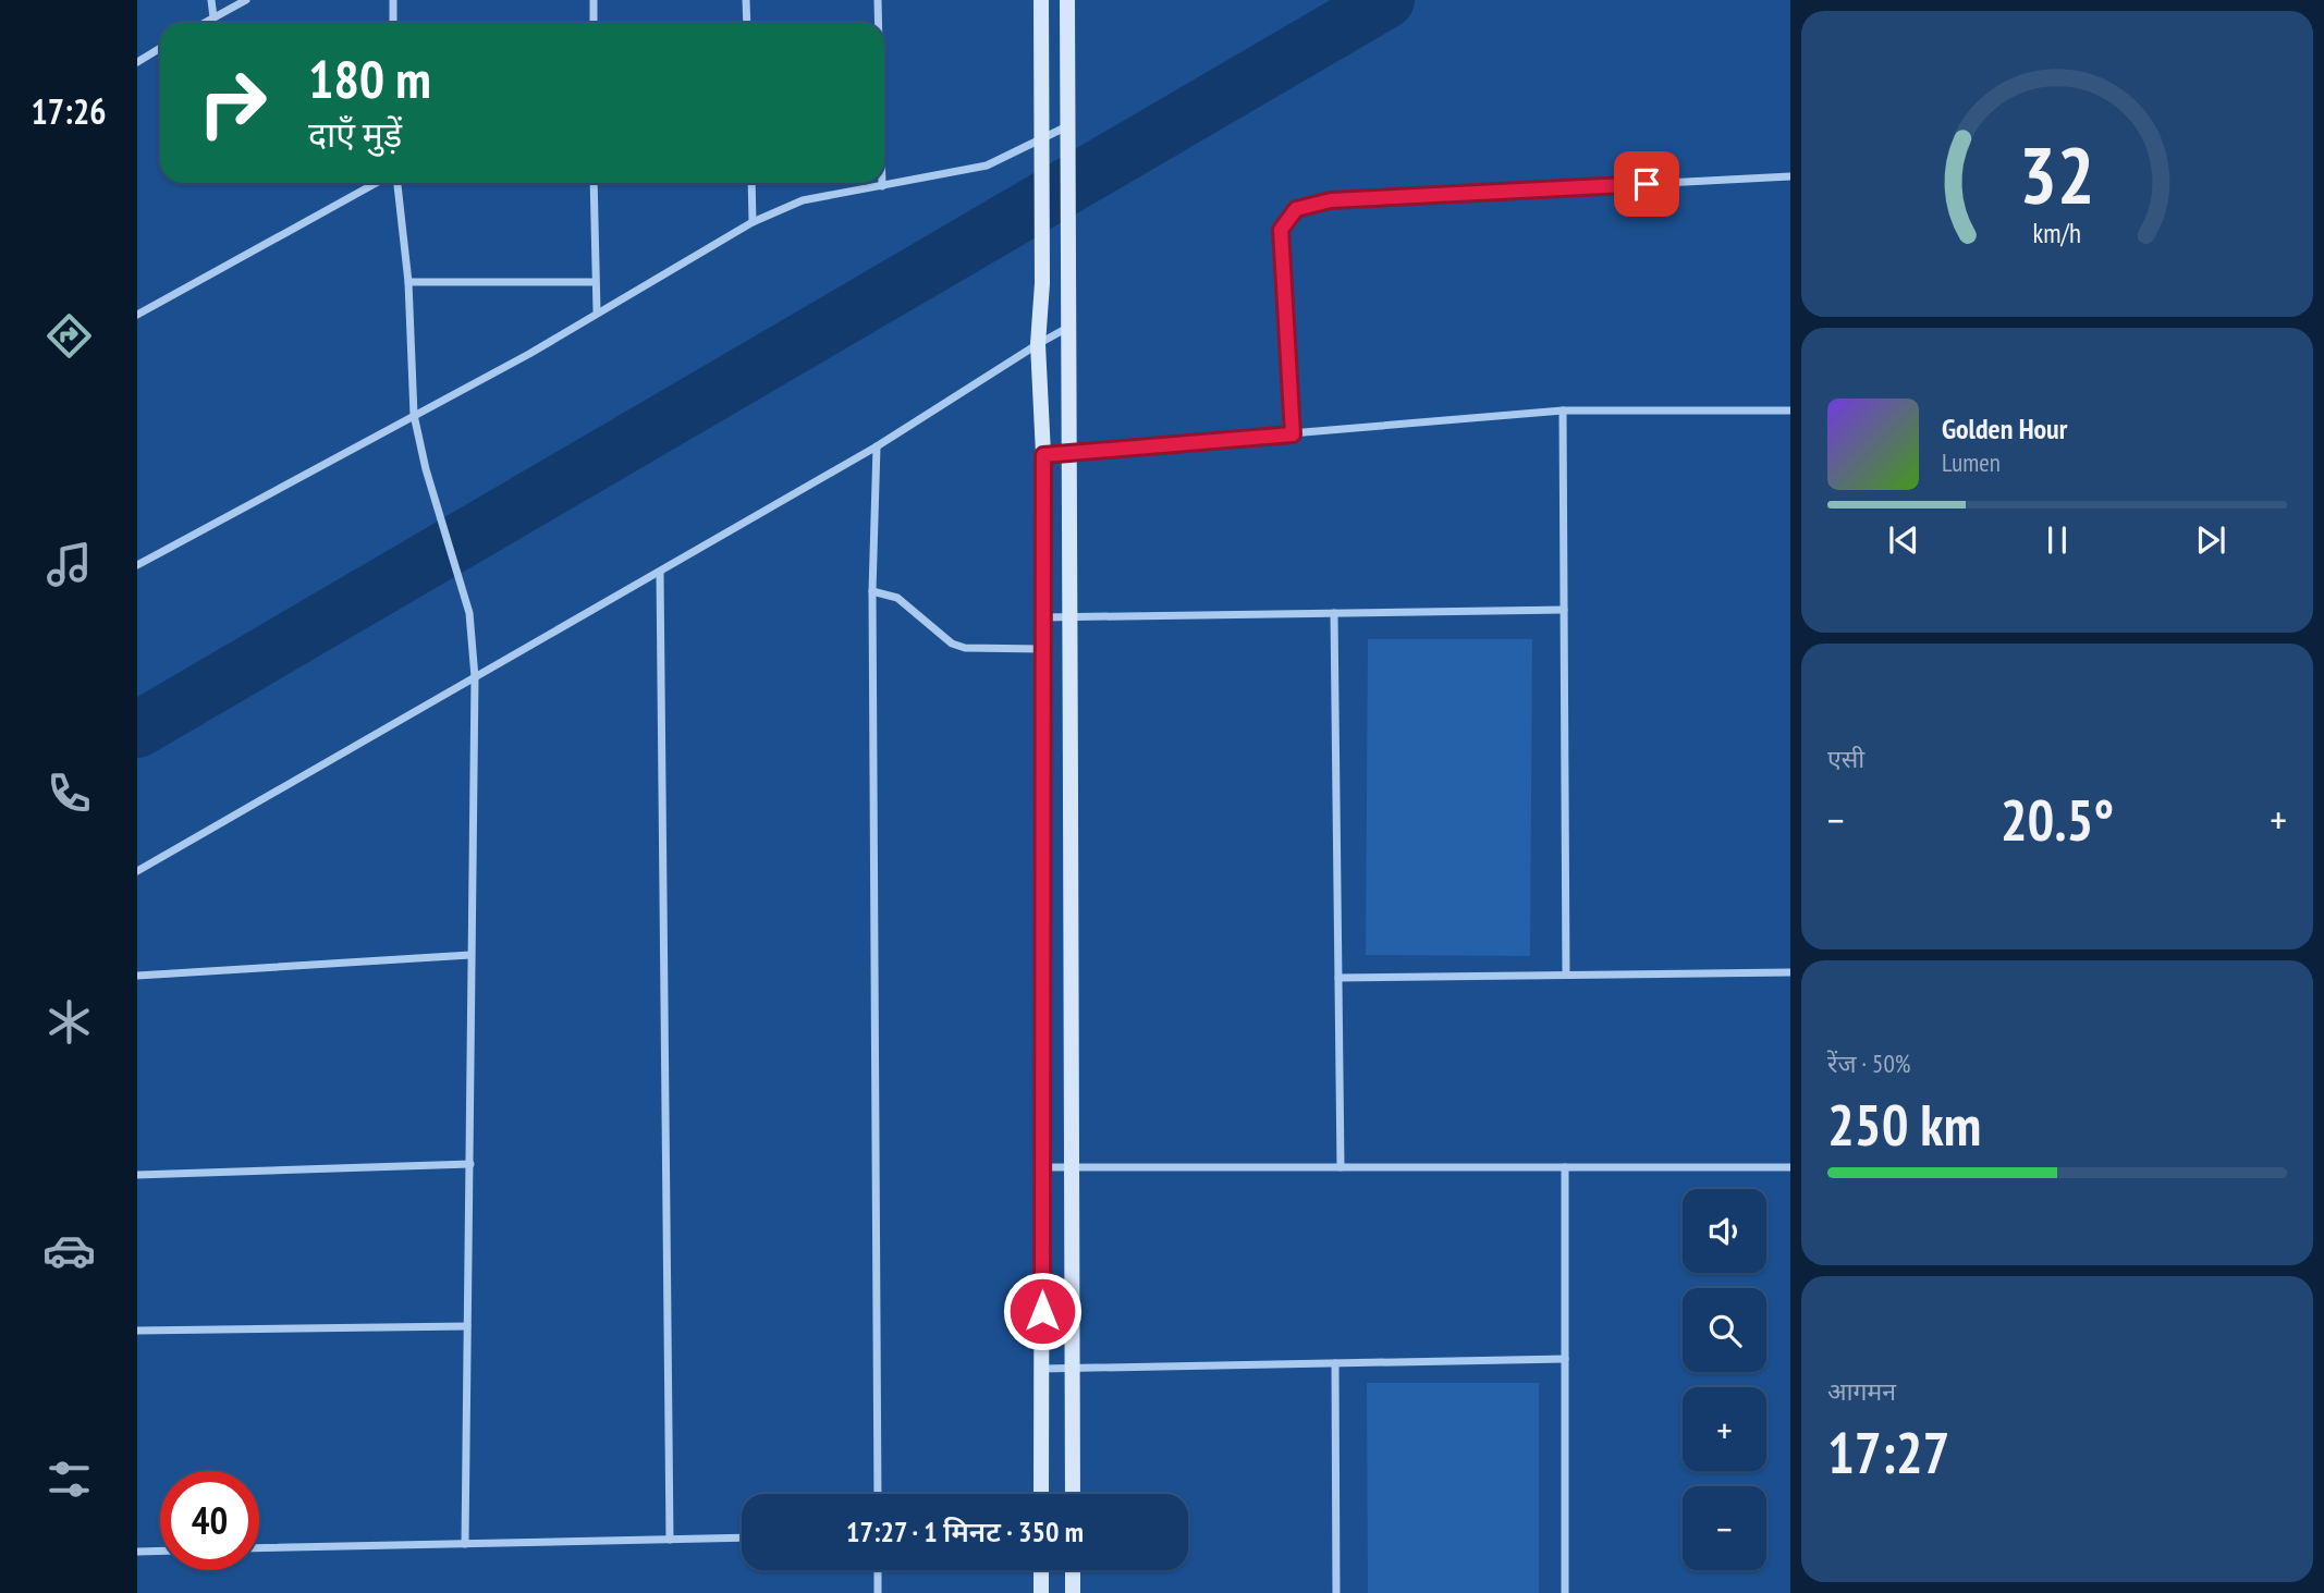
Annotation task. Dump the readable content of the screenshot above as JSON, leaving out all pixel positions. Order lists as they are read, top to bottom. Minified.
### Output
{"page":{"tabs":"17:26","turn":["180 m","दाएँ मुड़ें"],"song":["Golden Hour","Lumen"],"tile":["एसी",["रेंज · 50%","250 km"],["आगमन","17:27"]],"heat":["−","20.5°","+"],"map_buttons":["+","−"],"limit":"40","trip":"17:27 · 1 मिनट · 350 m","gauge":["32","km/h"]}}
